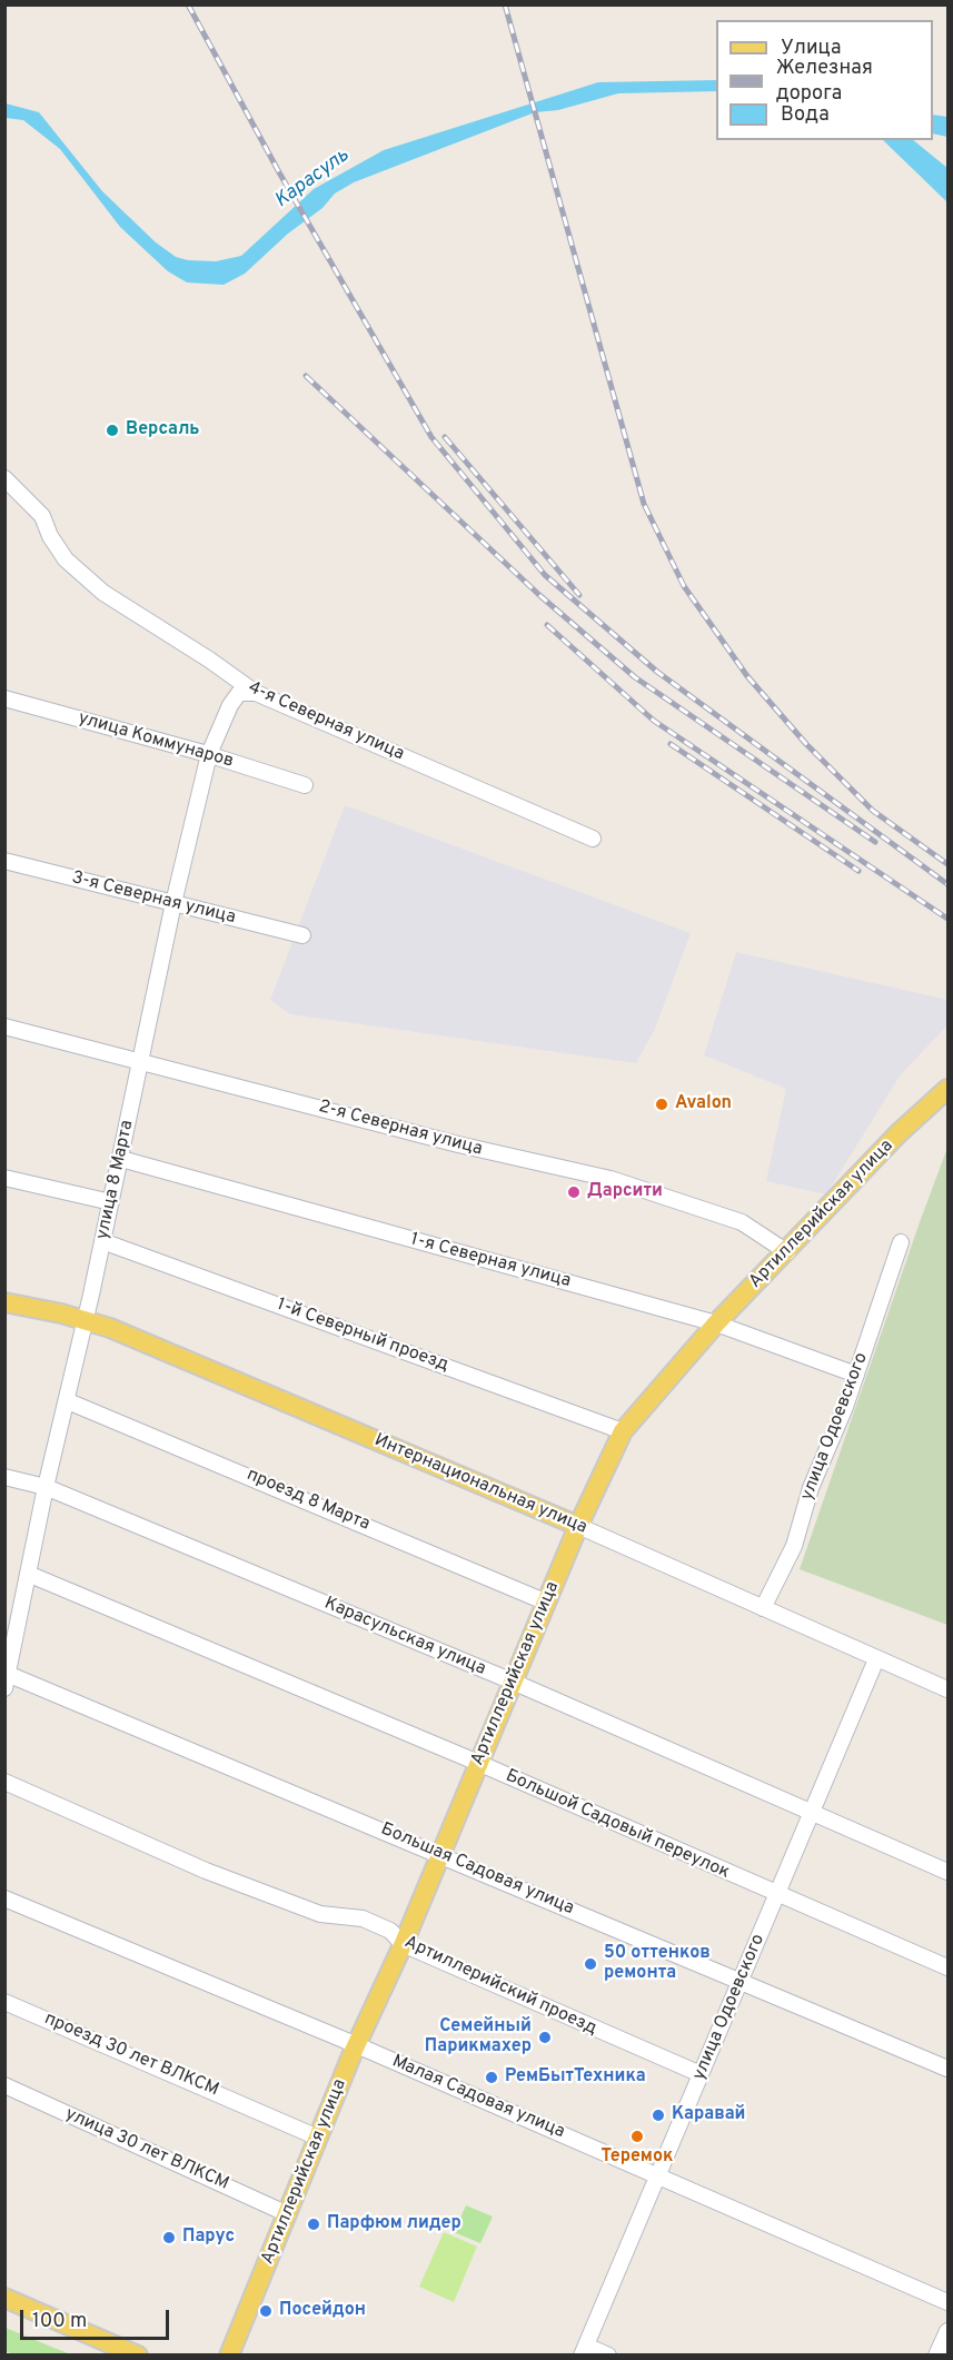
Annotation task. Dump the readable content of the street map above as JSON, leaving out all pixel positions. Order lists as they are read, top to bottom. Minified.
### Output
{"streets":{"main road":["Артиллерийская улица","Интернациональная улица"],"street":["4-я Северная улица","улица Коммунаров","3-я Северная улица","2-я Северная улица","улица 8 Марта","1-я Северная улица","1-й Северный проезд","улица Одоевского","проезд 8 Марта","Карасульская улица","Большой Садовый переулок","Большая Садовая улица","Артиллерийский проезд","проезд 30 лет ВЛКСМ","Малая Садовая улица","улица 30 лет ВЛКСМ"]},"crossings":[["4-я Северная улица","улица 8 Марта"],["улица Коммунаров","улица 8 Марта"],["3-я Северная улица","улица 8 Марта"],["2-я Северная улица","улица 8 Марта"],["2-я Северная улица","Артиллерийская улица"],["улица 8 Марта","1-я Северная улица"],["улица 8 Марта","1-й Северный проезд"],["улица 8 Марта","Интернациональная улица"],["улица 8 Марта","проезд 8 Марта"],["улица 8 Марта","Карасульская улица"],["улица 8 Марта","Большой Садовый переулок"],["улица 8 Марта","Большая Садовая улица"],["Артиллерийская улица","1-я Северная улица"],["Артиллерийская улица","1-й Северный проезд"],["Артиллерийская улица","Интернациональная улица"],["Артиллерийская улица","проезд 8 Марта"],["Артиллерийская улица","Карасульская улица"],["Артиллерийская улица","Большой Садовый переулок"],["Артиллерийская улица","Большая Садовая улица"],["Артиллерийская улица","Артиллерийский проезд"],["Артиллерийская улица","проезд 30 лет ВЛКСМ"],["Артиллерийская улица","Малая Садовая улица"],["Артиллерийская улица","улица 30 лет ВЛКСМ"],["1-я Северная улица","улица Одоевского"],["улица Одоевского","Интернациональная улица"],["улица Одоевского","Карасульская улица"],["улица Одоевского","Большой Садовый переулок"],["улица Одоевского","Большая Садовая улица"],["улица Одоевского","Артиллерийский проезд"],["улица Одоевского","Малая Садовая улица"]],"water":["Карасуль"],"places":["Версаль","Avalon","Дарсити","50 оттенков ремонта","Семейный Парикмахер","РемБытТехника","Каравай","Теремок","Парфюм лидер","Парус","Посейдон"],"legend":["Улица","Железная дорога","Вода"],"scale_bar":"100 m"}
